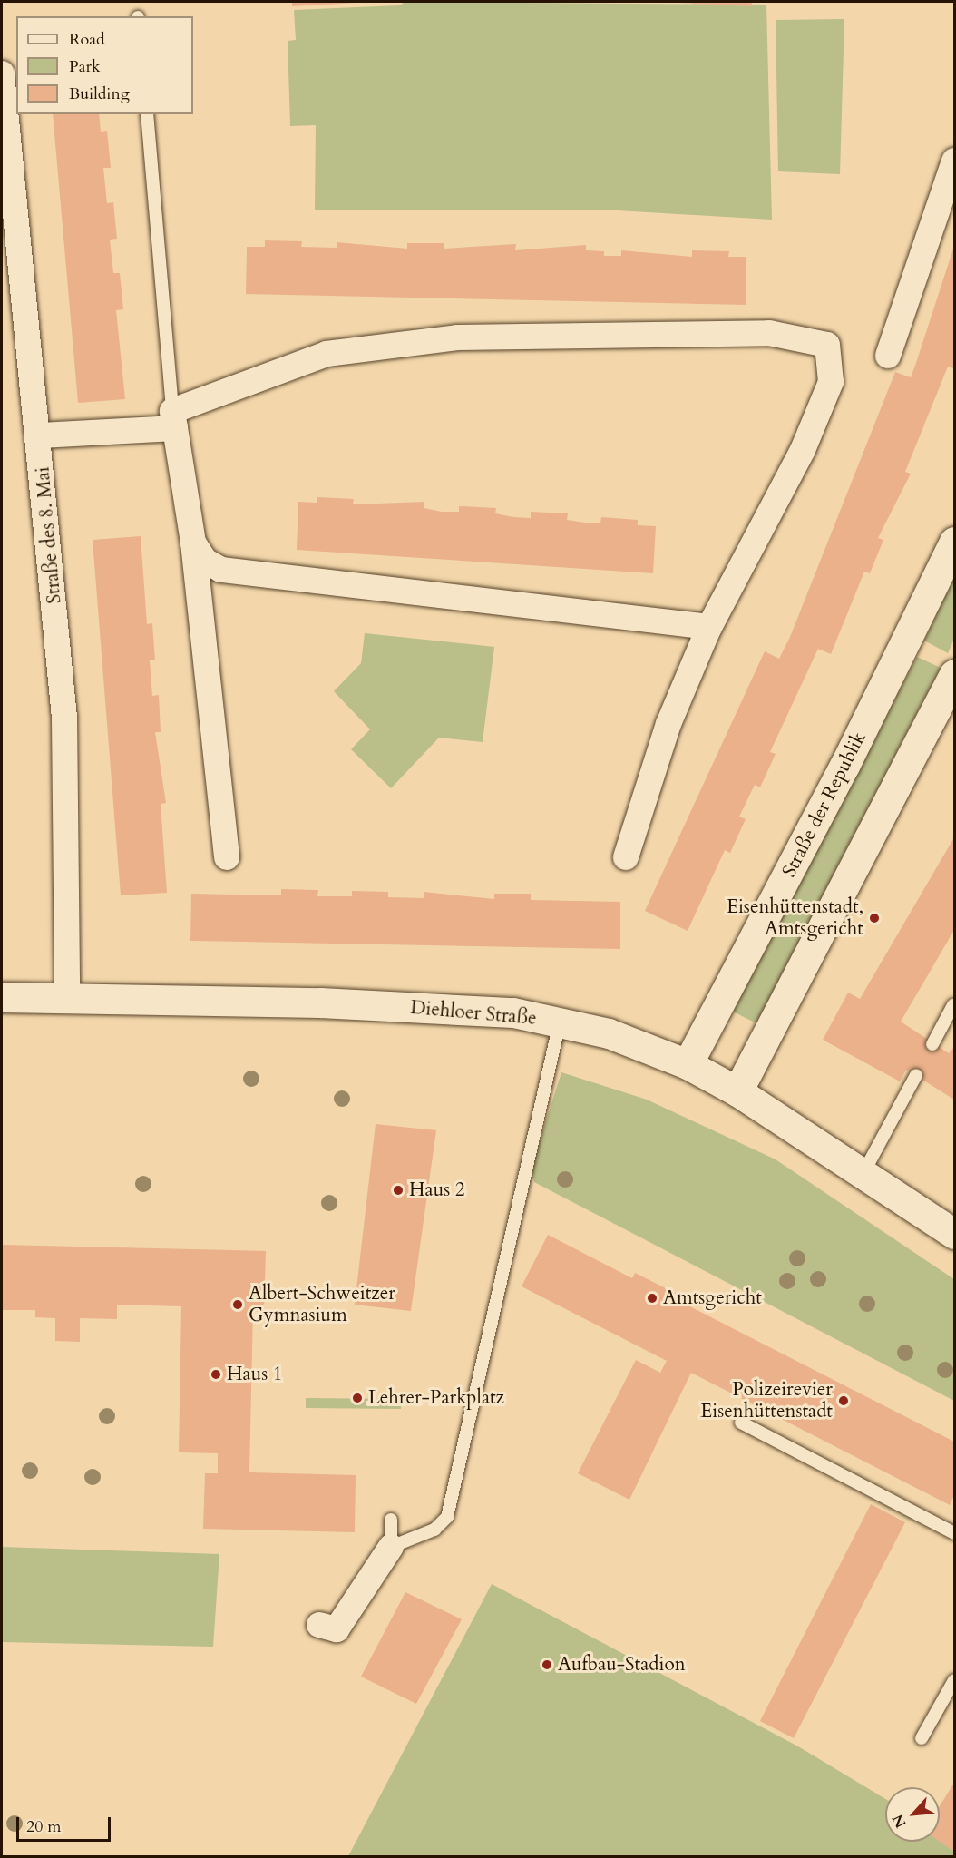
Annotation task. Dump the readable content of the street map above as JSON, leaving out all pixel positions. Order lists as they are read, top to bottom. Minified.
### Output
{"streets":{"street":["Straße des 8. Mai","Straße der Republik","Diehloer Straße"]},"crossings":[["Straße des 8. Mai","Diehloer Straße"],["Straße der Republik","Diehloer Straße"]],"places":["Eisenhüttenstadt, Amtsgericht","Haus 2","Amtsgericht","Albert-Schweitzer Gymnasium","Haus 1","Lehrer-Parkplatz","Polizeirevier Eisenhüttenstadt","Aufbau-Stadion"],"legend":["Road","Park","Building"],"scale_bar":"20 m","north":"bottom left"}
